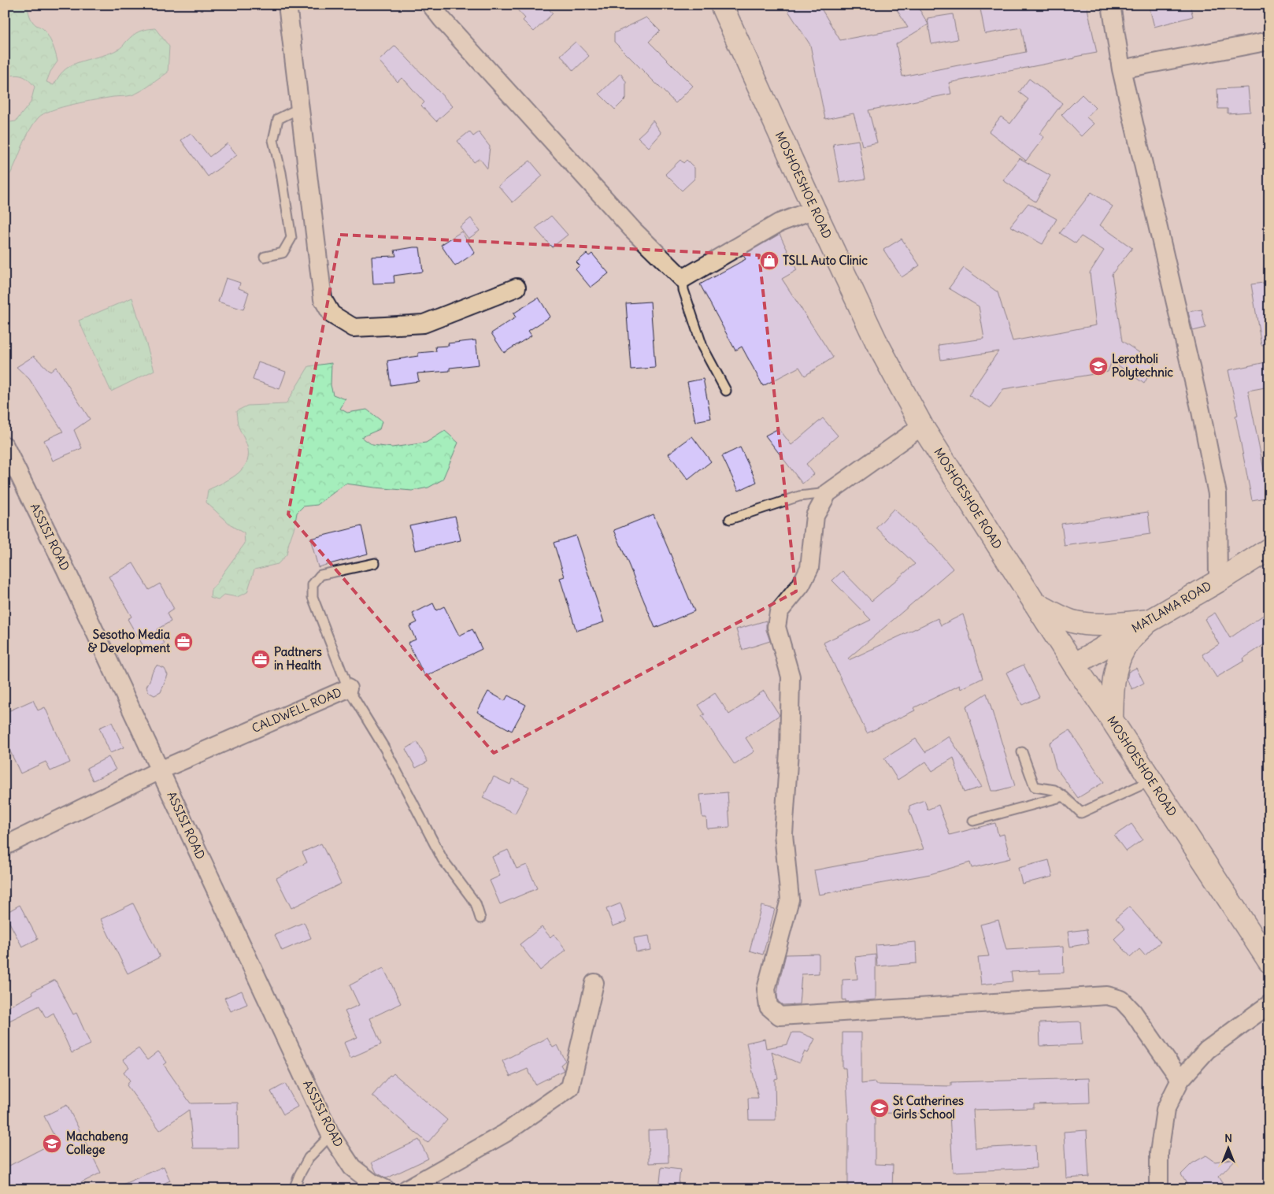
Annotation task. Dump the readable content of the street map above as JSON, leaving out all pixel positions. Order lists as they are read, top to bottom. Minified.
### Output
{"streets":{"main road":["MOSHOESHOE ROAD","MATLAMA ROAD"],"street":["ASSISI ROAD","CALDWELL ROAD"]},"crossings":[["MOSHOESHOE ROAD","MATLAMA ROAD"],["ASSISI ROAD","CALDWELL ROAD"]],"places":{"shop":["TSLL Auto Clinic"],"school or university":["Lerotholi Polytechnic","St Catherines Girls School","Machabeng College"],"office":["Sesotho Media & Development","Padtners in Health"]},"north":"top"}
